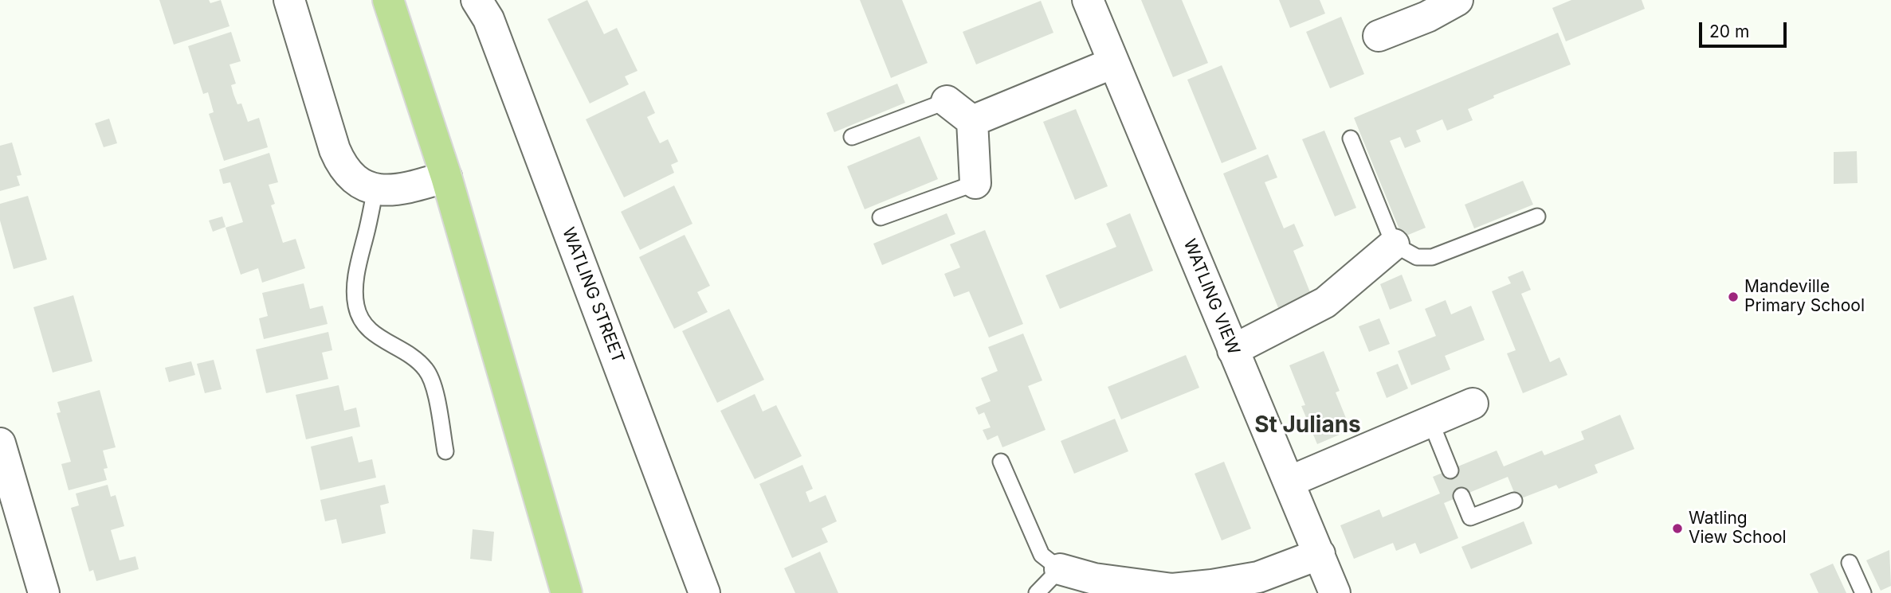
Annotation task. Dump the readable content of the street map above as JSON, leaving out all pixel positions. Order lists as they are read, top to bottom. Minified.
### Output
{"streets":{"street":["WATLING STREET","WATLING VIEW"]},"districts":["St Julians"],"places":["Mandeville Primary School","Watling View School"],"scale_bar":"20 m"}
